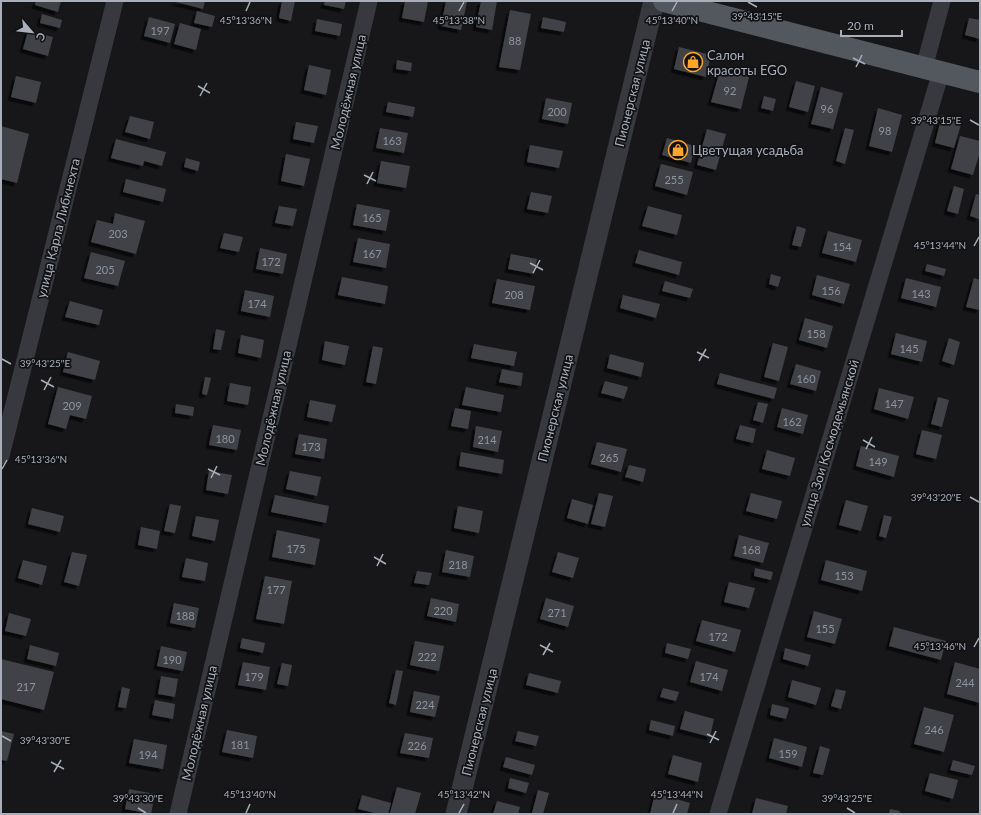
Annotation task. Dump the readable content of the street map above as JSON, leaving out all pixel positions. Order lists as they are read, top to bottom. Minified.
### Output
{"streets":{"street":["Молодёжная улица","Пионерская улица","улица Карла Либкнехта","улица Зои Космодемьянской"]},"places":{"shop":["Салон красоты EGO","Цветущая усадьба"]},"house_numbers":["197","88","92","96","200","98","163","255","165","203","154","167","172","205","156","143","208","174","158","145","160","147","209","162","180","214","173","265","149","175","168","218","153","177","220","271","188","155","172","222","190","179","174","244","217","224","246","181","226","159","194"],"scale_bar":"20 m","north":"bottom right","coordinates":["39°43'15\"E","45°13'36\"N","45°13'38\"N","45°13'40\"N","45°13'44\"N","39°43'25\"E","39°43'20\"E","45°13'46\"N","39°43'30\"E","45°13'42\"N"]}
